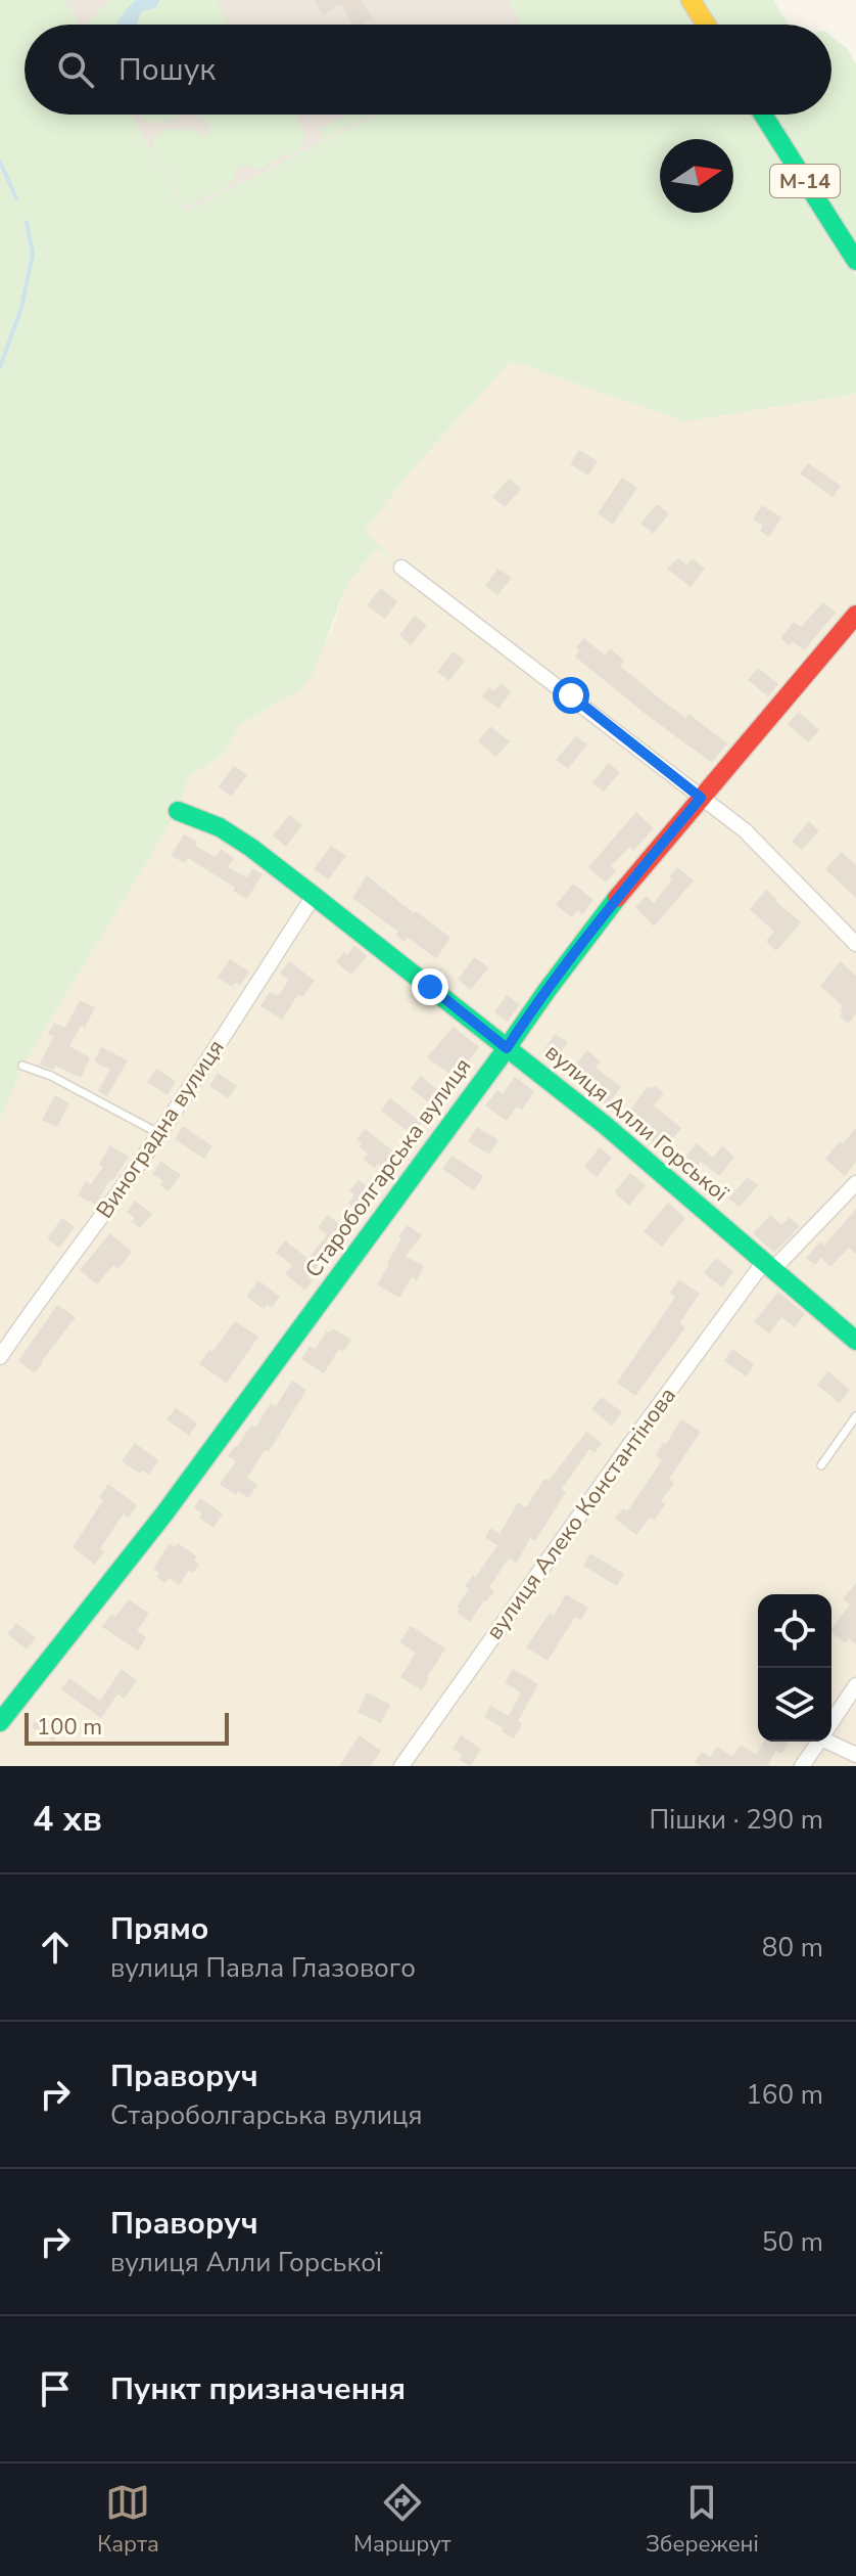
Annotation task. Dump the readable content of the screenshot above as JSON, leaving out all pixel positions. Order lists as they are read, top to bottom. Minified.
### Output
{"streets":{"main road":["М-14","вулиця Алли Горської","Староболгарська вулиця"],"street":["Виноградна вулиця","вулиця Алеко Константінова"]},"crossings":[["вулиця Алли Горської","Виноградна вулиця"],["вулиця Алли Горської","Староболгарська вулиця"],["вулиця Алли Горської","вулиця Алеко Константінова"]],"scale_bar":"100 m","north":"right","page":{"search":"Пошук","scale":"100 m","heading":["4 хв","Пішки · 290 m"],"list":[["Прямо","вулиця Павла Глазового","80 m"],["Праворуч","Староболгарська вулиця","160 m"],["Праворуч","вулиця Алли Горської","50 m"],"Пункт призначення"],"nav":["Карта","Маршрут","Збережені"]}}
